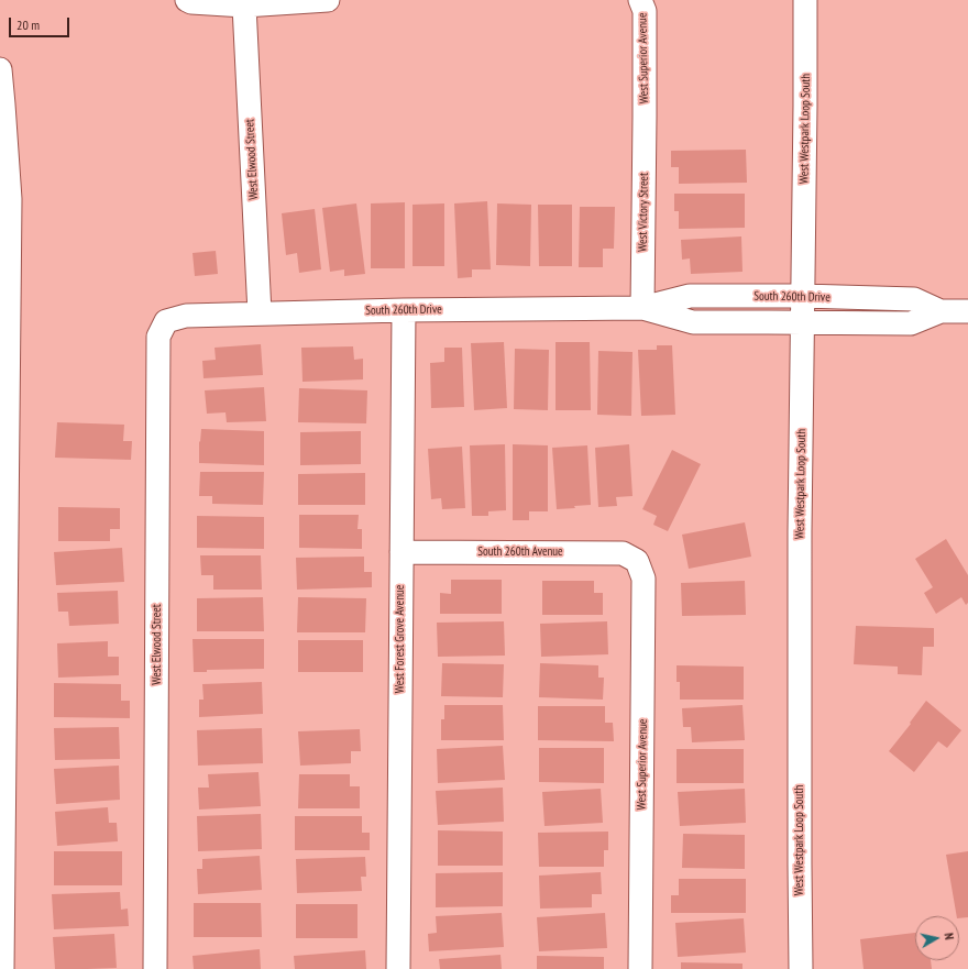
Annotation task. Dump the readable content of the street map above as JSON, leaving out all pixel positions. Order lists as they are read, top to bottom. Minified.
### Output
{"streets":{"street":["West Superior Avenue","West Westpark Loop South","West Elwood Street","West Victory Street","South 260th Drive","South 260th Avenue","West Forest Grove Avenue"]},"crossings":[["West Superior Avenue","West Victory Street"],["West Superior Avenue","South 260th Avenue"],["West Westpark Loop South","South 260th Drive"],["West Elwood Street","South 260th Drive"],["West Victory Street","South 260th Drive"],["South 260th Drive","West Forest Grove Avenue"],["South 260th Avenue","West Forest Grove Avenue"]],"scale_bar":"20 m","north":"right"}
